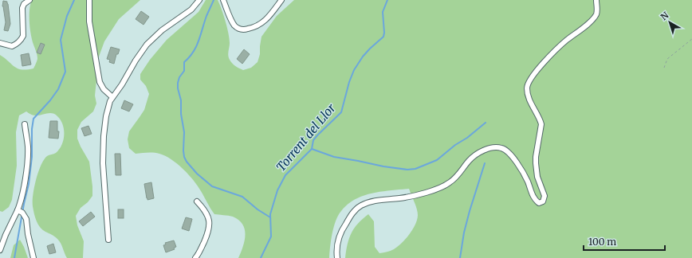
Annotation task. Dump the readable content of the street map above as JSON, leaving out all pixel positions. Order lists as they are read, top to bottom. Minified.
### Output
{"water":["Torrent del Llor"],"scale_bar":"100 m","north":"top left"}
